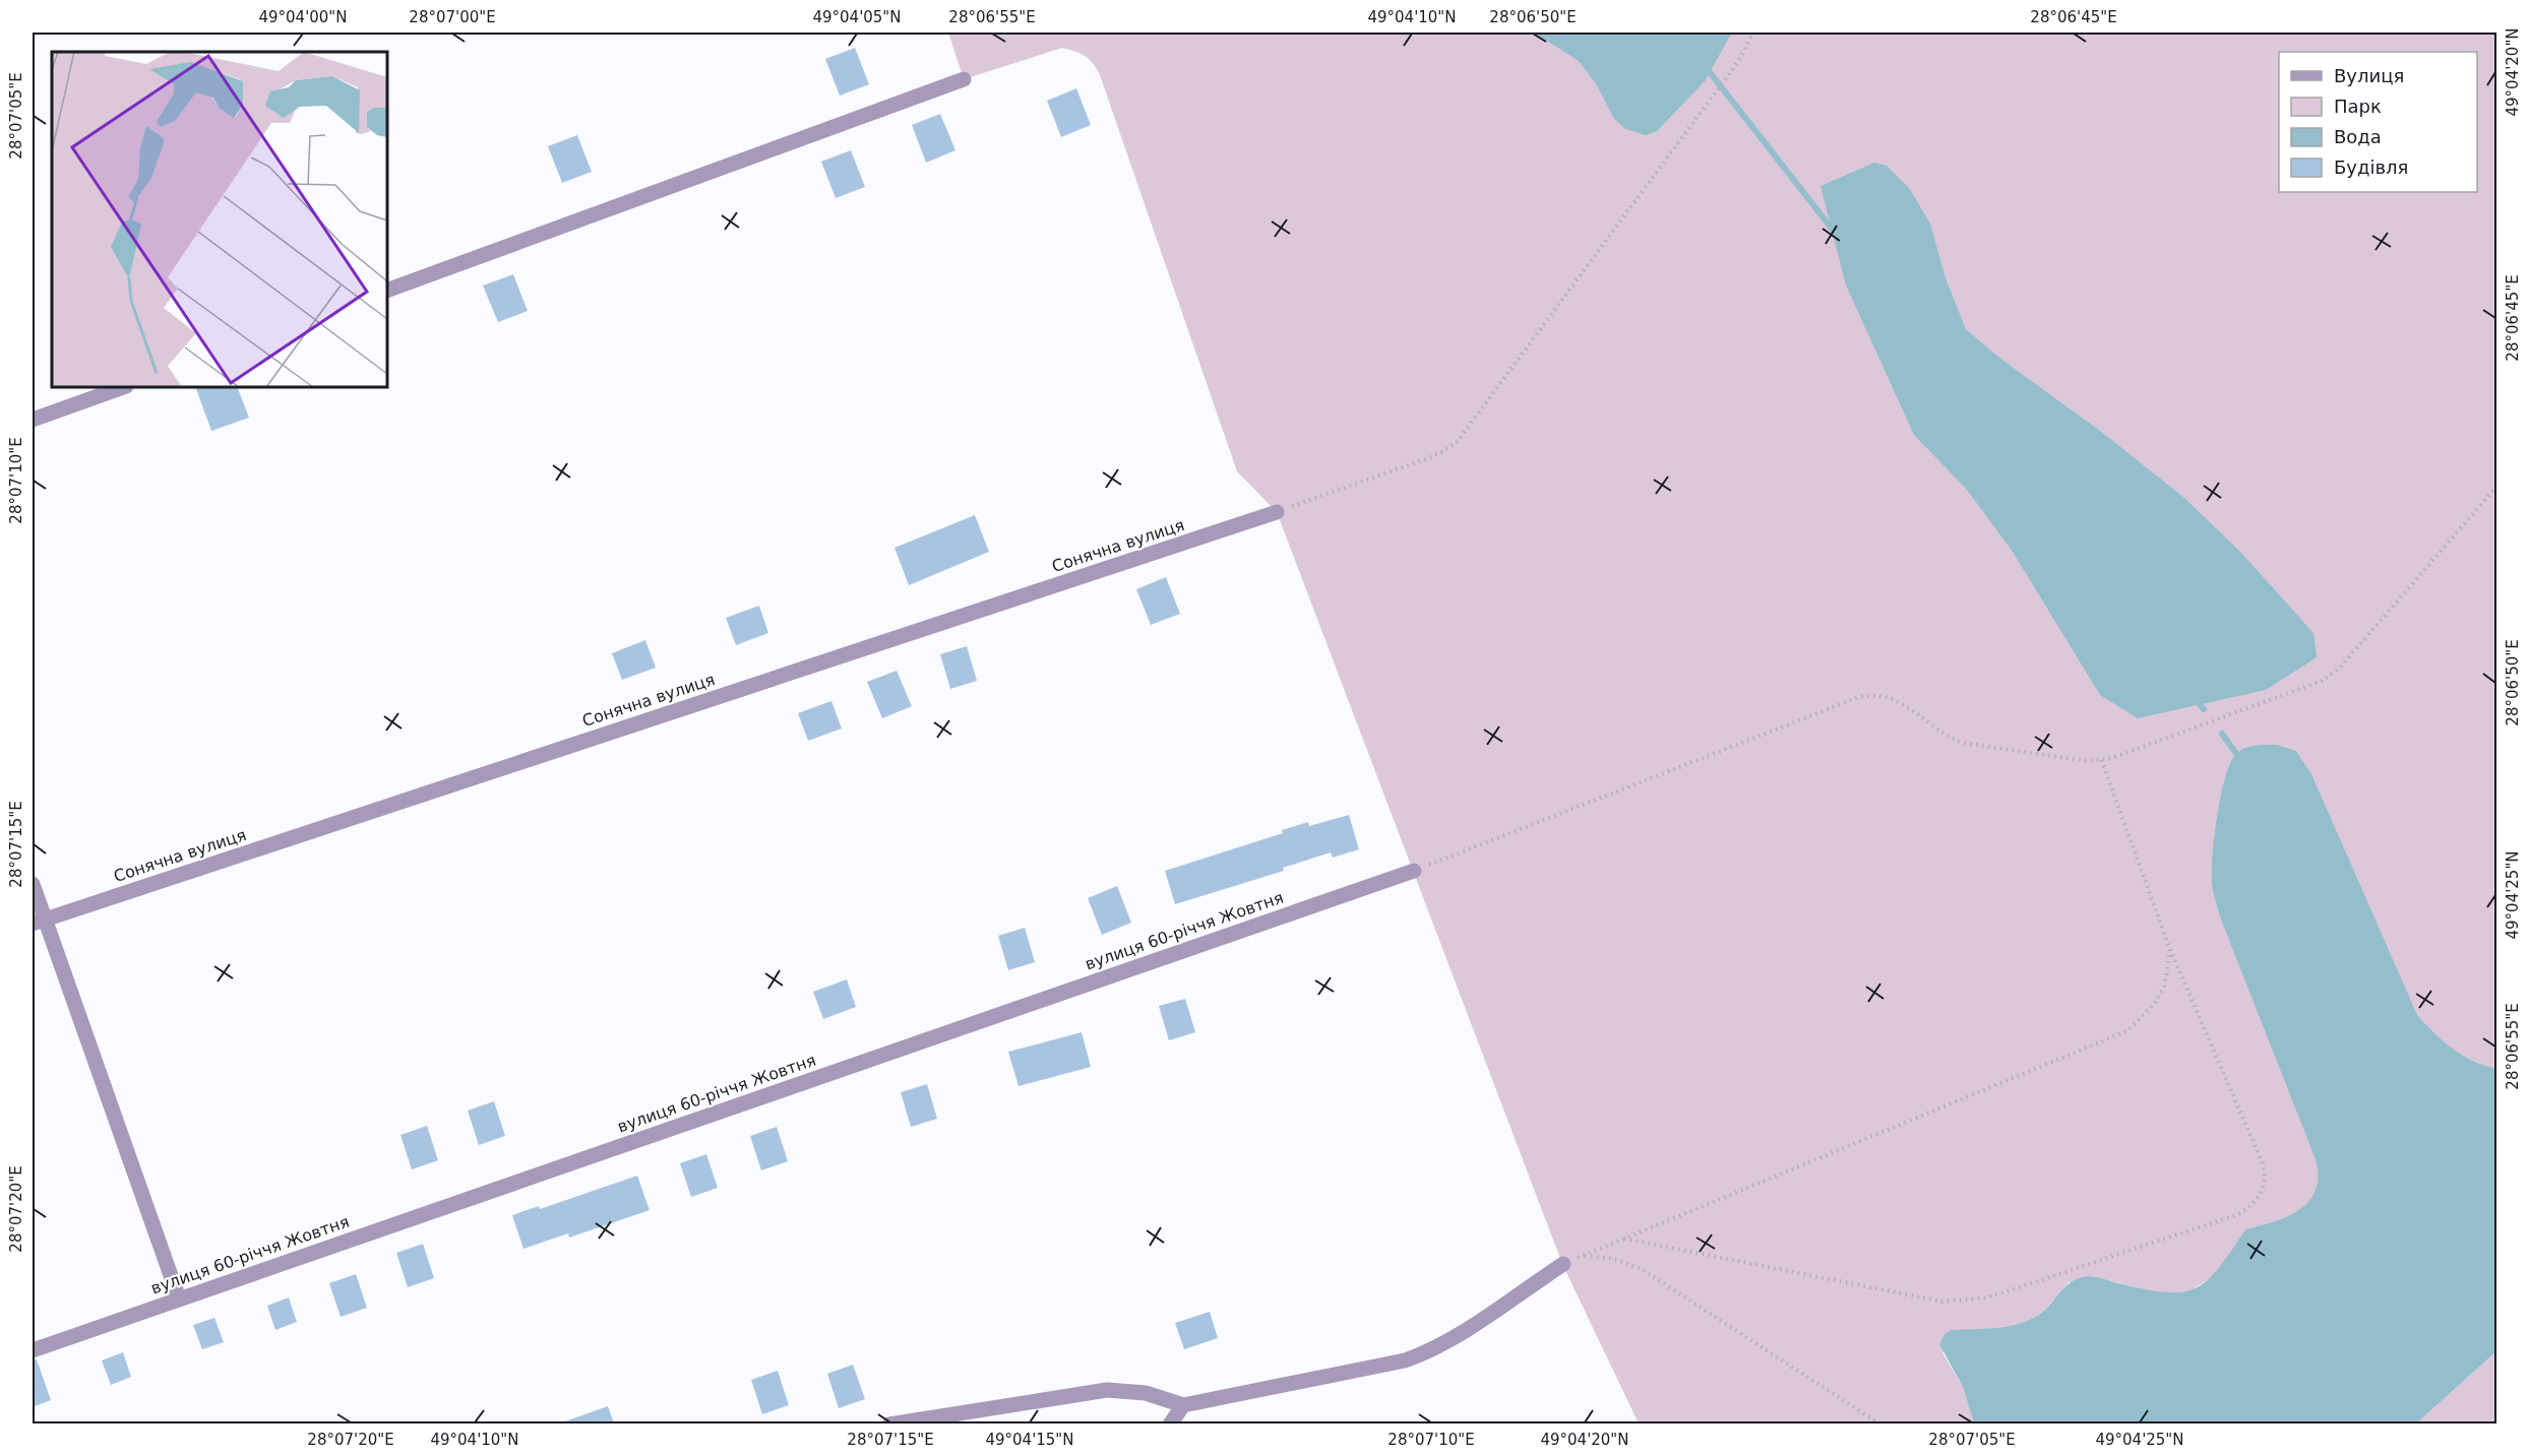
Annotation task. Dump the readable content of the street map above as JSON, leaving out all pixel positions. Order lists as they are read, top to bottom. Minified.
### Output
{"streets":{"street":["Сонячна вулиця","вулиця 60-річчя Жовтня"]},"legend":["Вулиця","Парк","Вода","Будівля"],"coordinates":["49°04'00\"N","28°07'00\"E","49°04'05\"N","28°06'55\"E","49°04'10\"N","28°06'50\"E","28°06'45\"E","49°04'20\"N","28°07'05\"E","28°07'10\"E","28°07'15\"E","49°04'25\"N","28°07'20\"E","49°04'15\"N"]}
